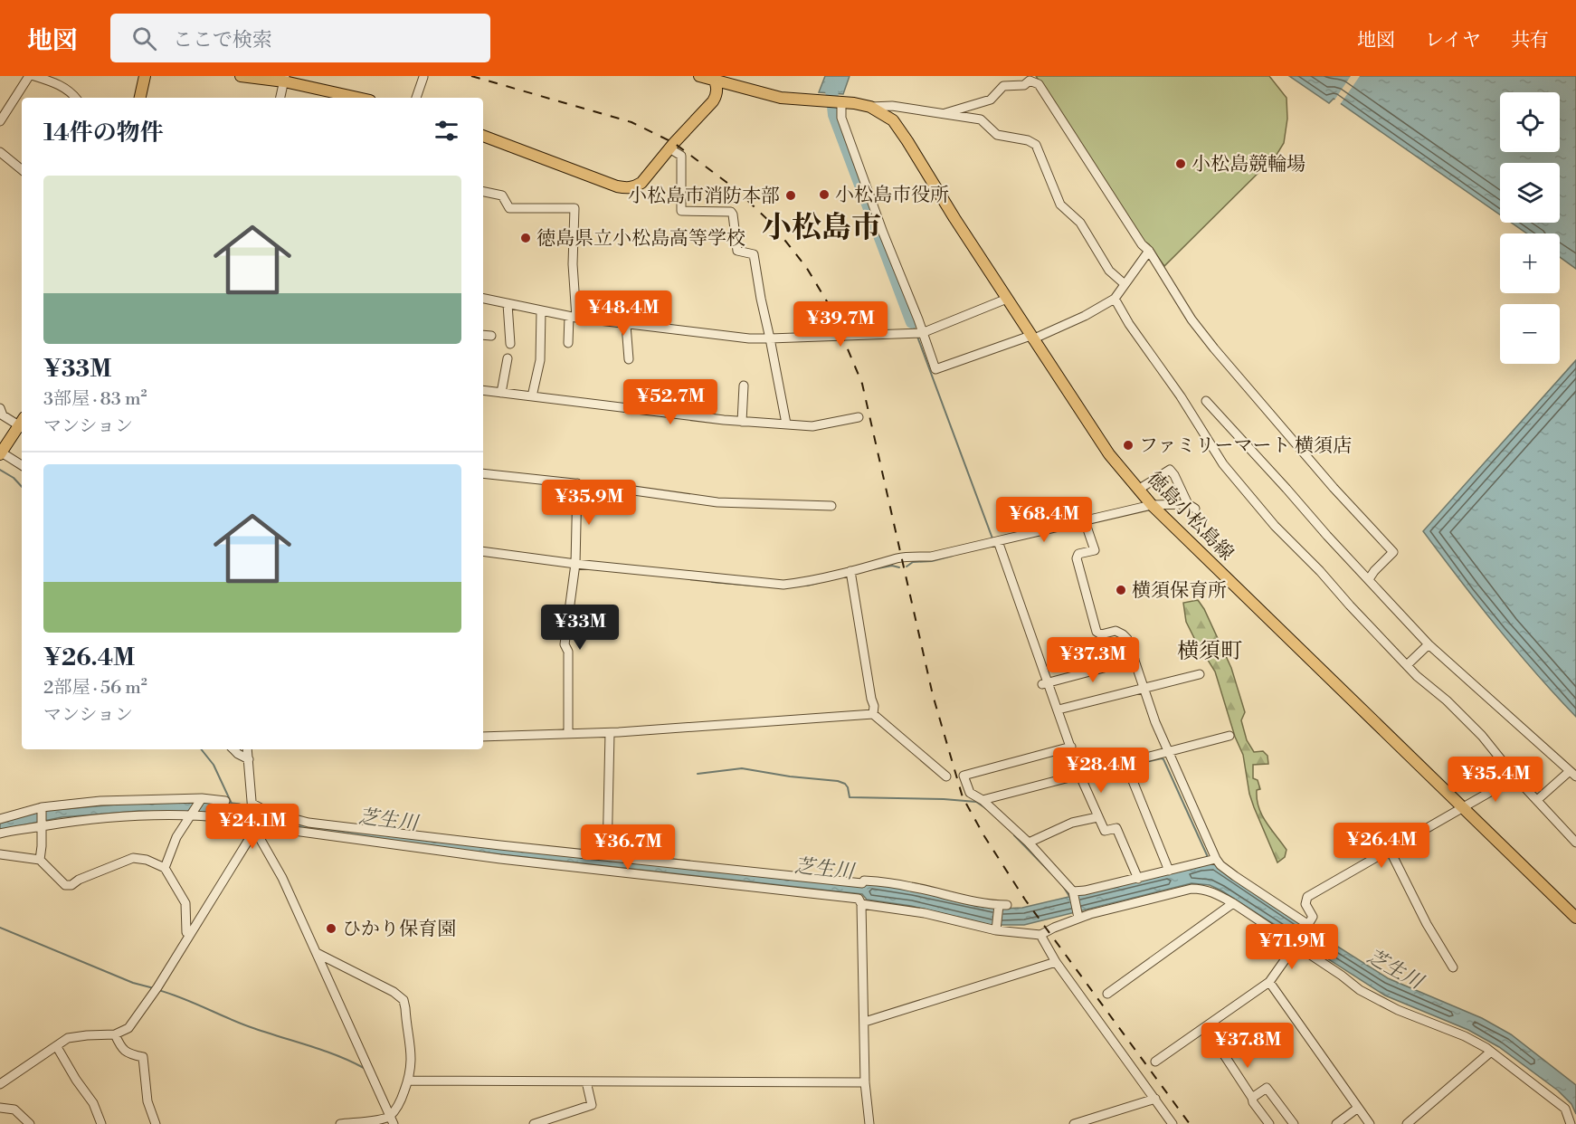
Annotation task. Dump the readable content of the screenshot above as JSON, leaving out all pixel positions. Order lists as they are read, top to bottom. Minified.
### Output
{"streets":{"main road":["徳島小松島線"]},"districts":["小松島市","横須町"],"water":["芝生川"],"places":["小松島競輪場","小松島市役所","小松島市消防本部","徳島県立小松島高等学校","ファミリーマート 横須店","横須保育所","ひかり保育園"],"page":{"header":"地図","search":"ここで検索","nav":["地図","レイヤ","共有"],"map_buttons":["+","−"],"heading":"14件の物件","list":[{"name":"¥33M","note":"3部屋 · 83 m² · マンション"},{"name":"¥26.4M","note":"2部屋 · 56 m² · マンション"}],"price":["¥48.4M","¥39.7M","¥52.7M","¥35.9M","¥68.4M","¥33M","¥37.3M","¥28.4M","¥35.4M","¥24.1M","¥26.4M","¥36.7M","¥71.9M","¥37.8M"]}}
